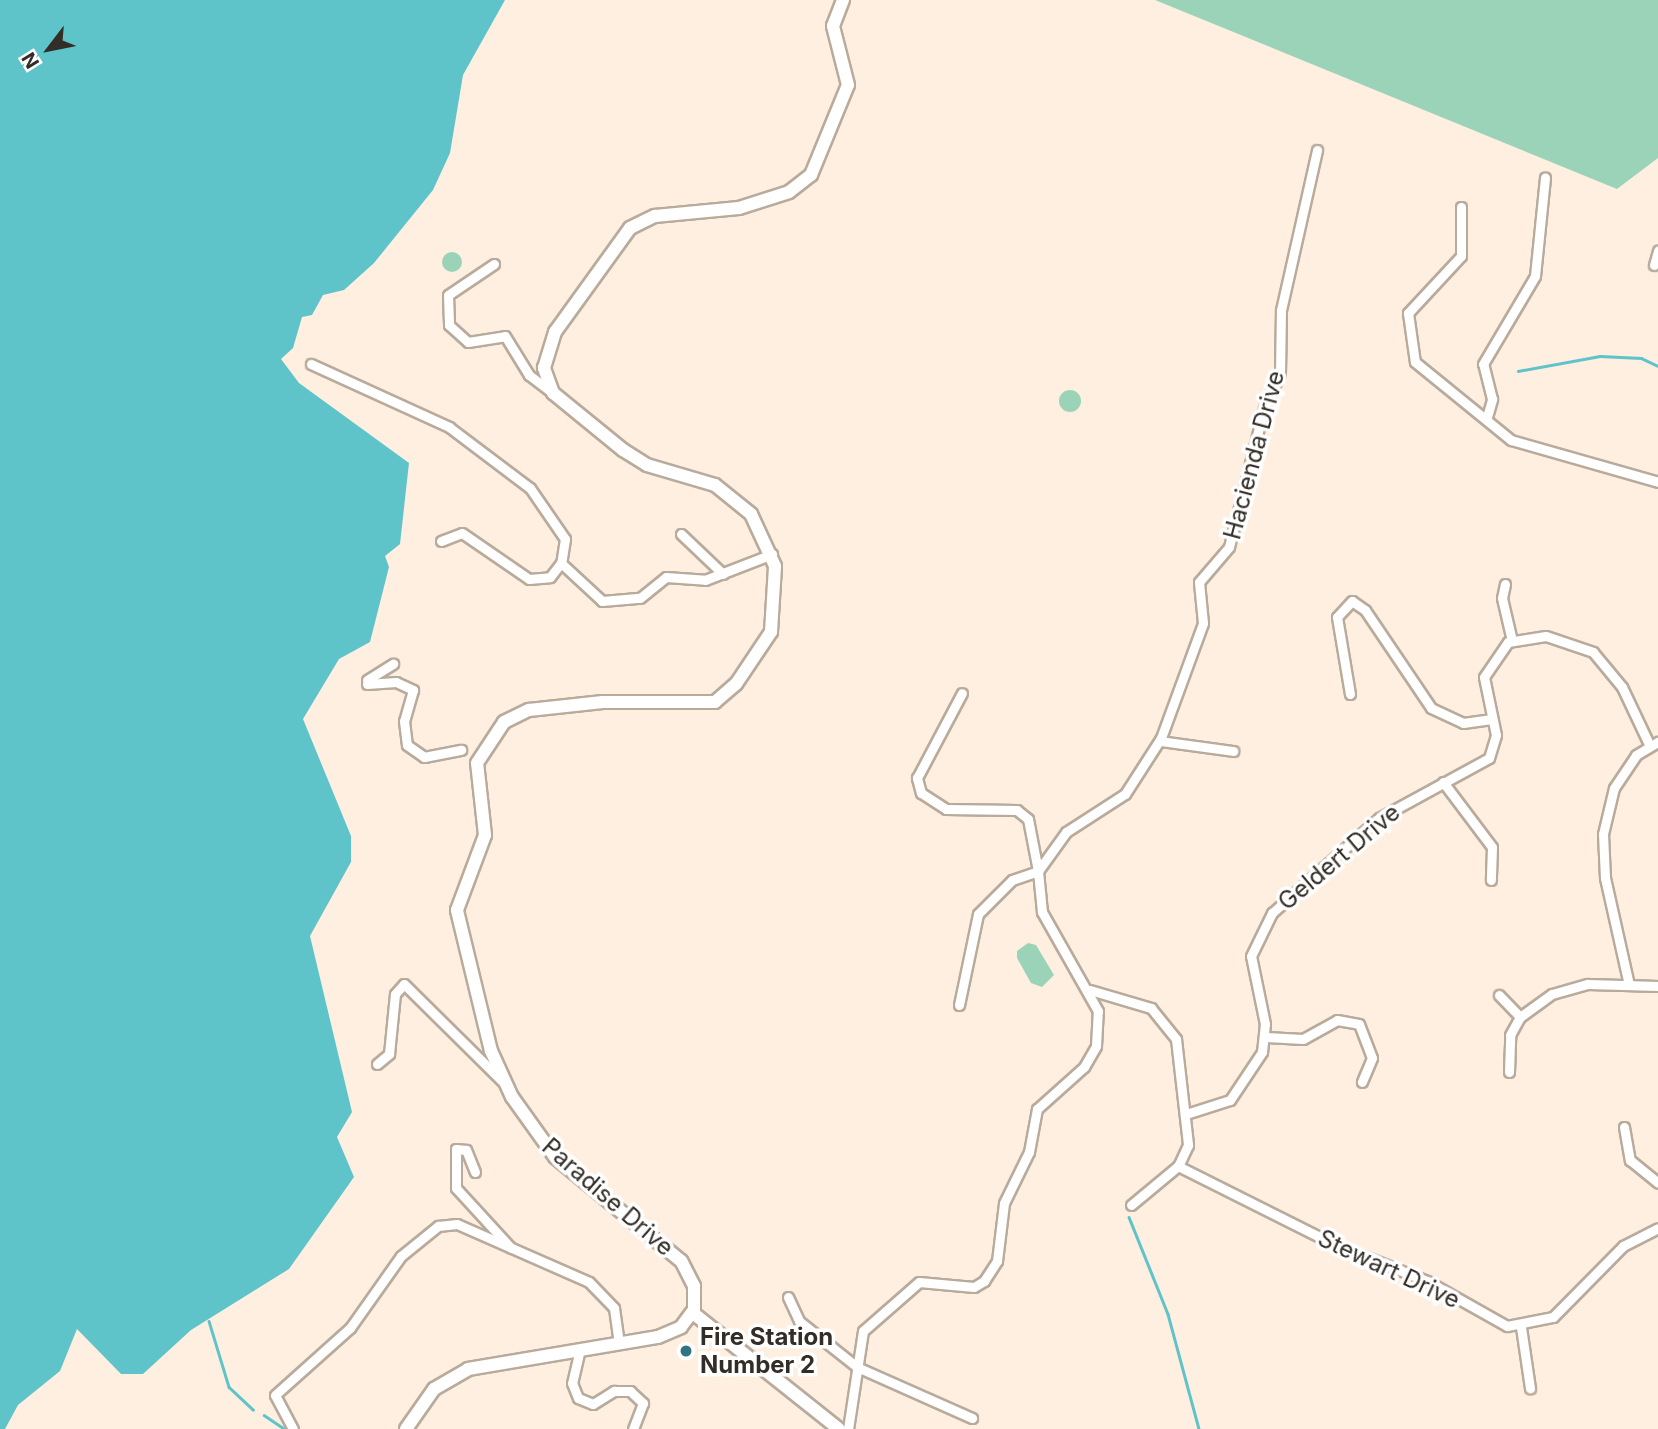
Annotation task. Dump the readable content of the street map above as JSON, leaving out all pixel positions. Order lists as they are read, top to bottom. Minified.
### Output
{"streets":{"street":["Hacienda Drive","Geldert Drive","Paradise Drive","Stewart Drive"]},"places":["Fire Station Number 2"],"north":"bottom left"}
